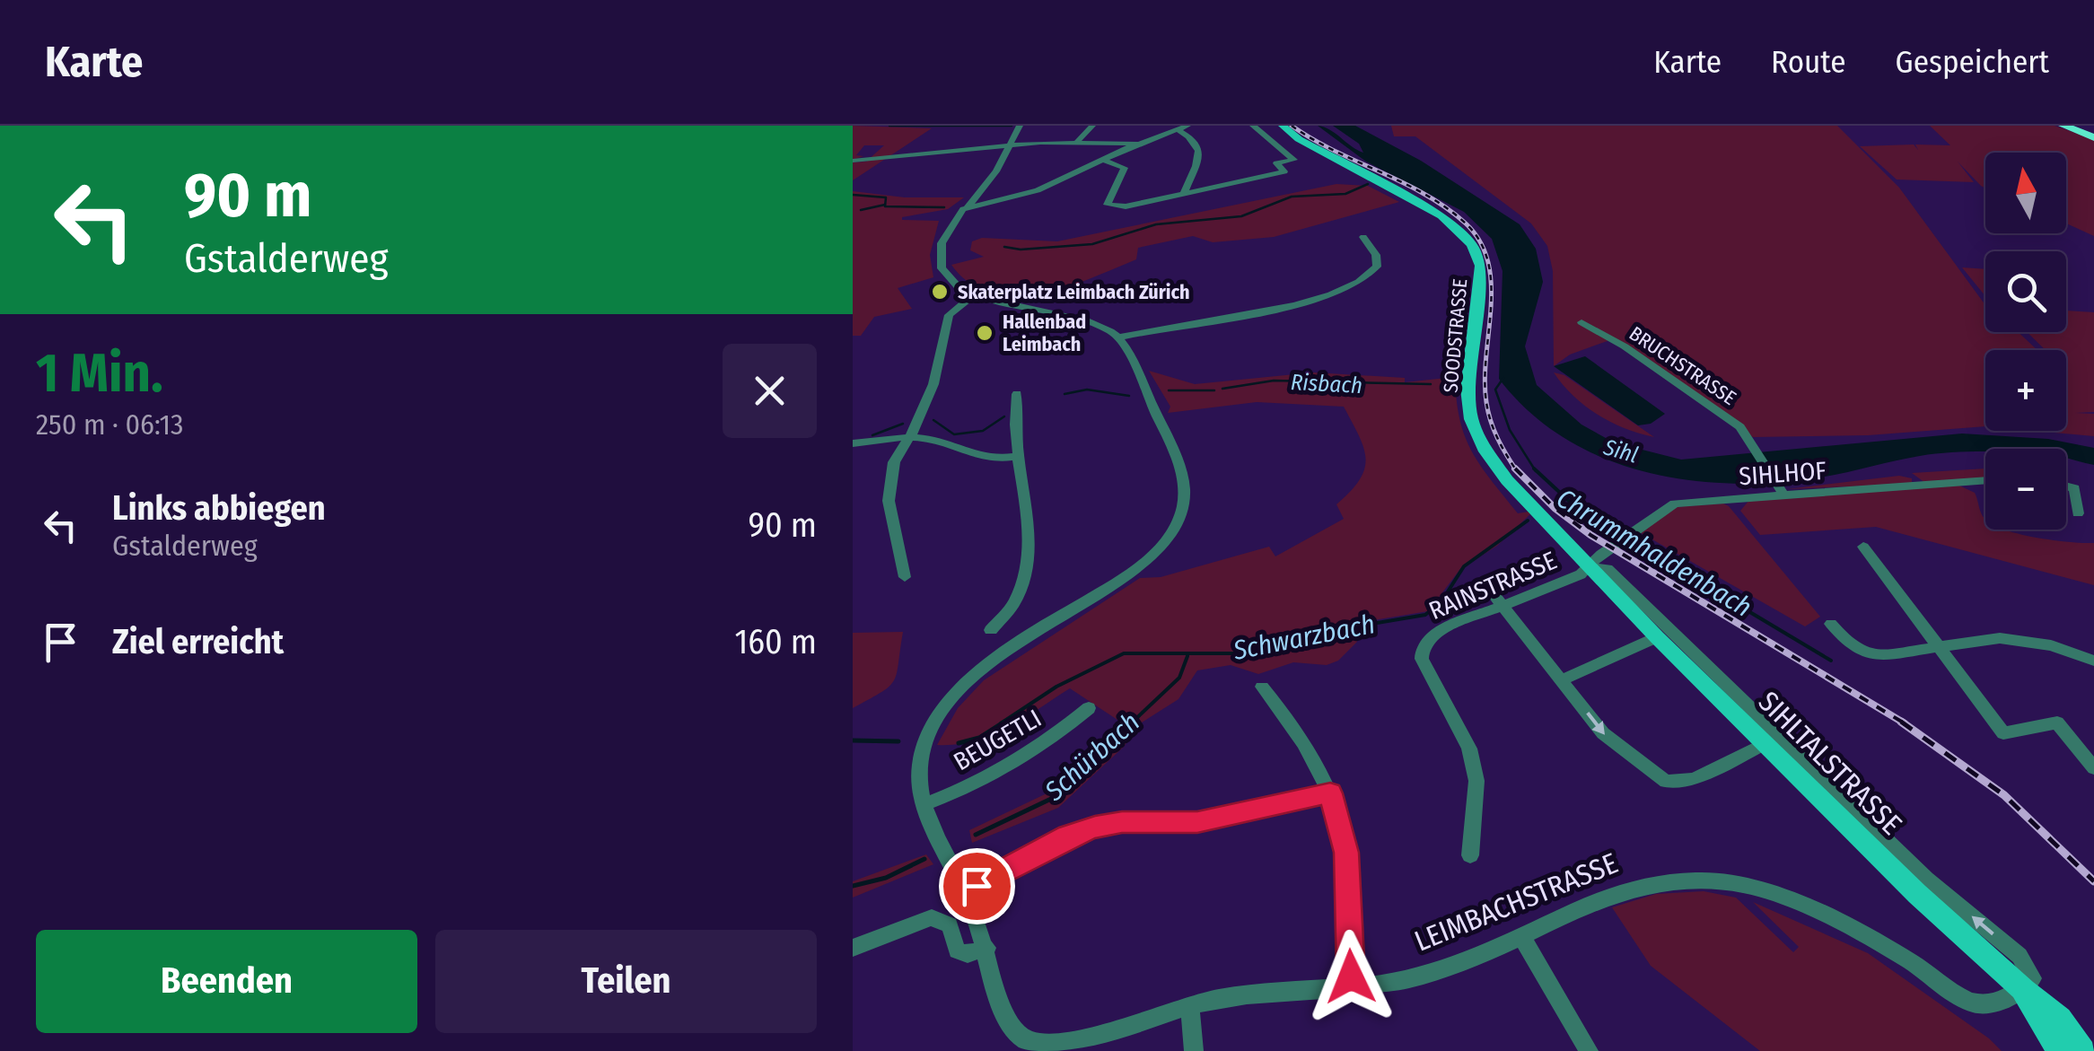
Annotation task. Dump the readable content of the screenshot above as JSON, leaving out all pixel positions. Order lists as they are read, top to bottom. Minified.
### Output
{"streets":{"main road":["SOODSTRASSE","SIHLTALSTRASSE"],"street":["BRUCHSTRASSE","SIHLHOF","RAINSTRASSE","BEUGETLI","LEIMBACHSTRASSE"]},"crossings":[["SOODSTRASSE","SIHLTALSTRASSE"],["BRUCHSTRASSE","SIHLHOF"],["SIHLHOF","RAINSTRASSE"],["SIHLHOF","SIHLTALSTRASSE"],["RAINSTRASSE","SIHLTALSTRASSE"],["BEUGETLI","LEIMBACHSTRASSE"],["SIHLTALSTRASSE","LEIMBACHSTRASSE"]],"water":["Risbach","Sihl","Chrummhaldenbach","Schwarzbach","Schürbach"],"places":["Skaterplatz Leimbach Zürich","Hallenbad Leimbach"],"north":"top","page":{"header":"Karte","nav":["Karte","Route","Gespeichert"],"turn":["90 m","Gstalderweg"],"map_buttons":["+","−"],"heading":["1 Min.","250 m · 06:13"],"list":[{"name":"Links abbiegen","note":"Gstalderweg","value":"90 m"},{"name":"Ziel erreicht","value":"160 m"}],"buttons":["Beenden","Teilen"]}}
